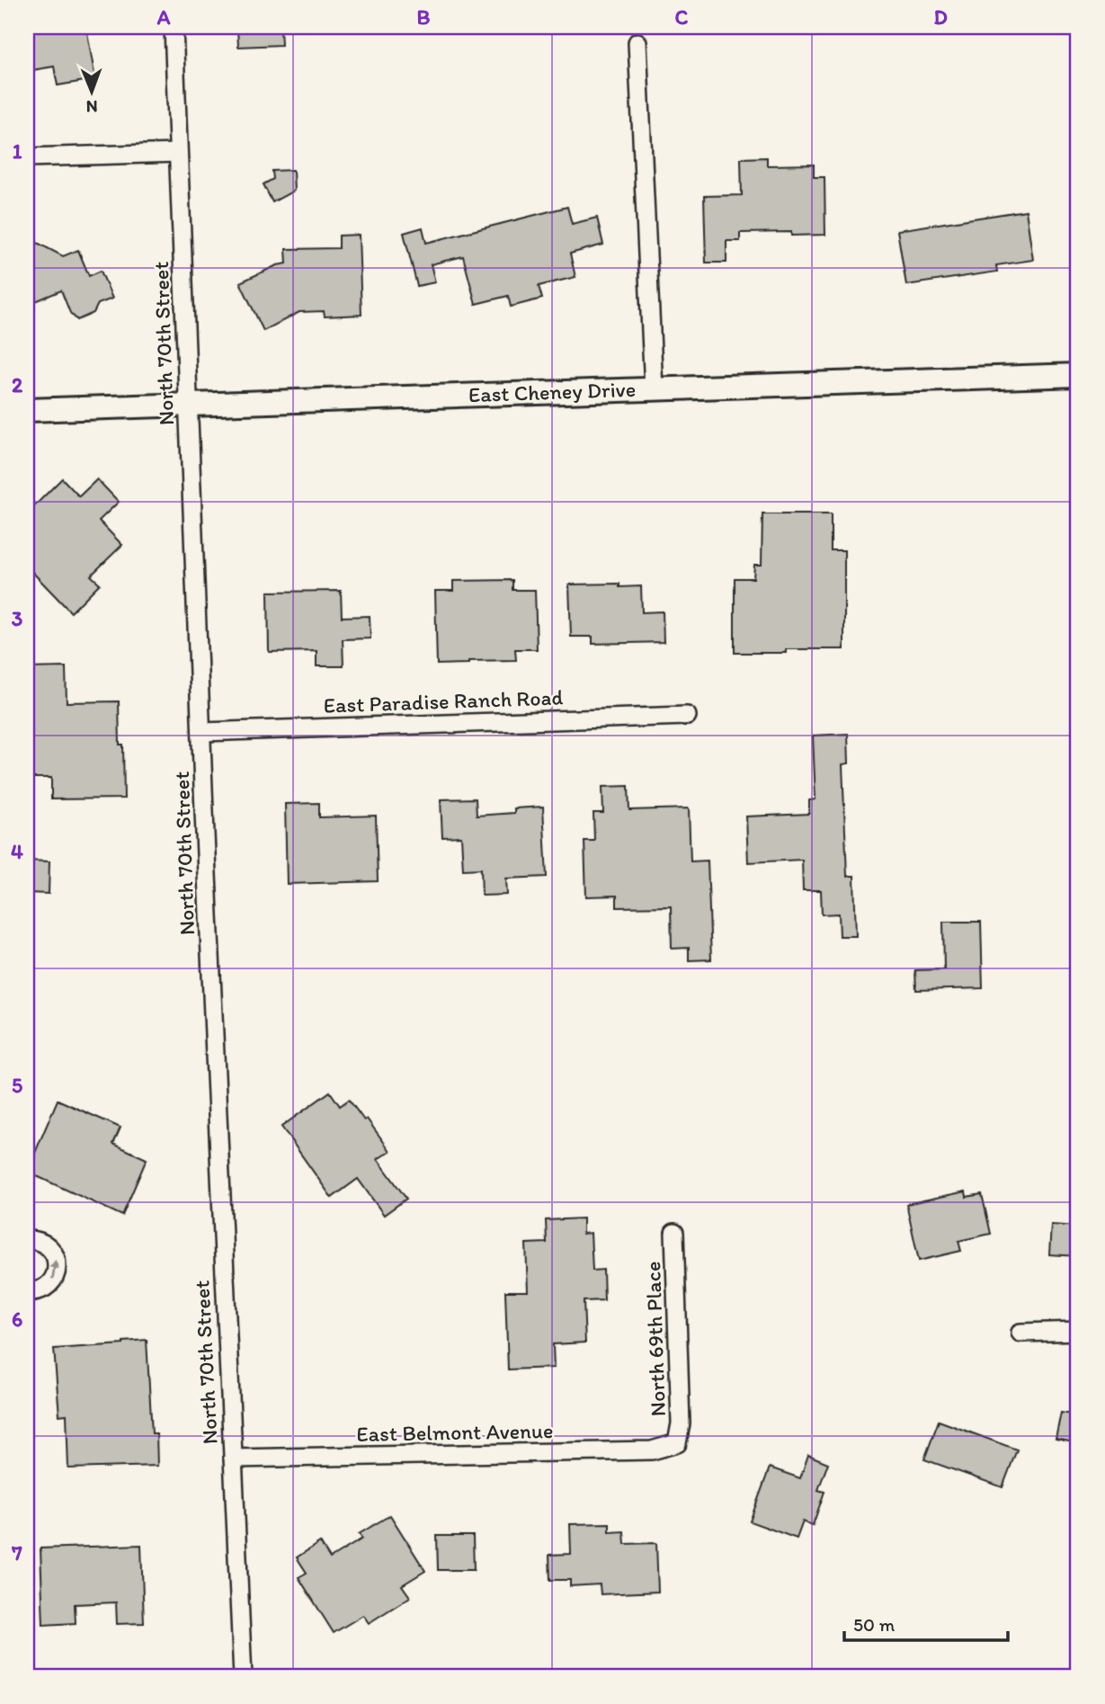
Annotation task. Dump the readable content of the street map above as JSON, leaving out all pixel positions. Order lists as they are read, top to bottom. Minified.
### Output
{"streets":{"street":["North 70th Street","East Cheney Drive","East Paradise Ranch Road","North 69th Place","East Belmont Avenue"]},"crossings":[["North 70th Street","East Cheney Drive"],["North 70th Street","East Paradise Ranch Road"],["North 70th Street","East Belmont Avenue"],["North 69th Place","East Belmont Avenue"]],"scale_bar":"50 m","north":"bottom","grid":{"columns":["A","B","C","D"],"rows":["1","2","3","4","5","6","7"]}}
